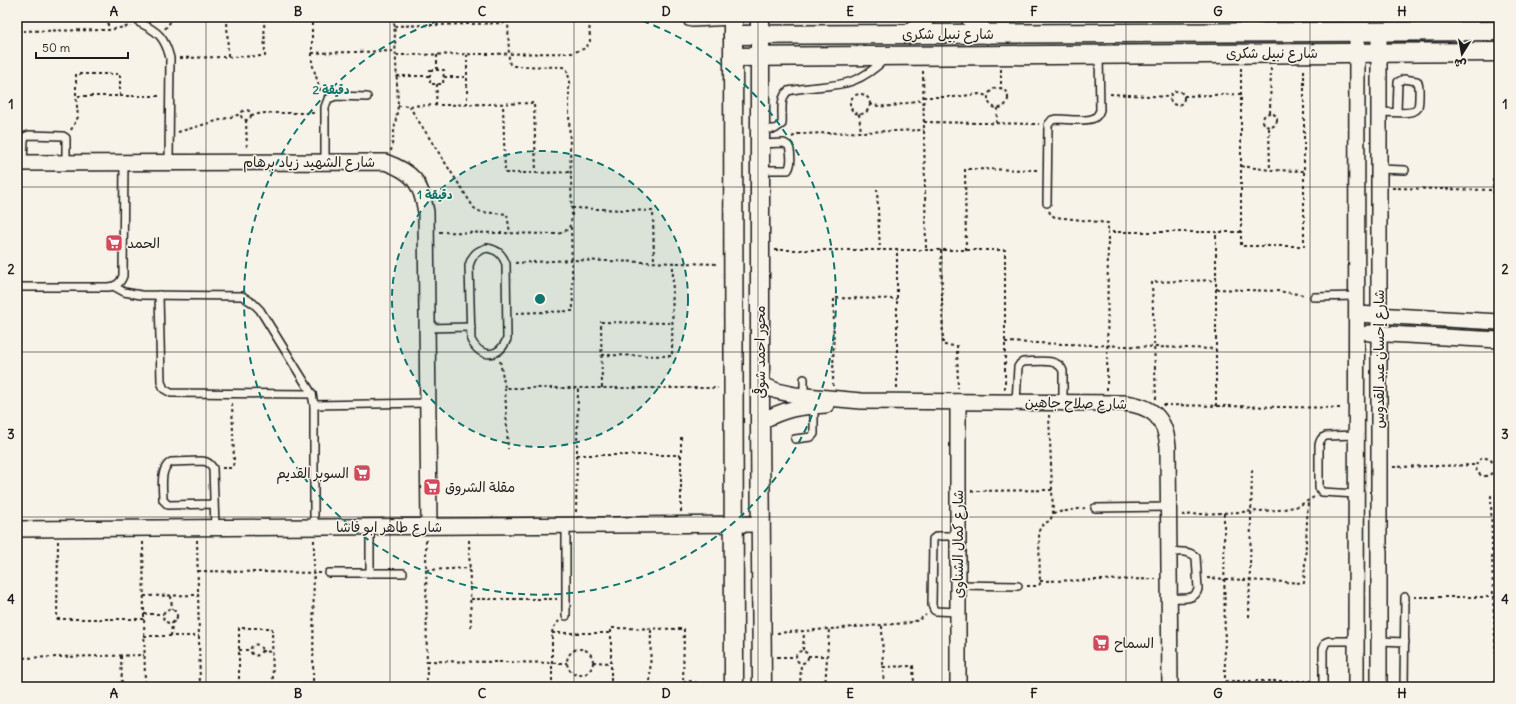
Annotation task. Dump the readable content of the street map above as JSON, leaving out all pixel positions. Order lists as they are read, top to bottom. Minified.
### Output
{"streets":{"street":["شارع نبيل شكرى","شارع الشهيد زياد برهام","محور احمد شوقى","شارع إحسان عبد القدوس","شارع صلاح جاهين","شارع طاهر ابو فاشا","شارع كمال الشناوى"]},"crossings":[["شارع نبيل شكرى","محور احمد شوقى"],["شارع نبيل شكرى","شارع إحسان عبد القدوس"],["شارع الشهيد زياد برهام","شارع طاهر ابو فاشا"],["محور احمد شوقى","شارع صلاح جاهين"],["محور احمد شوقى","شارع طاهر ابو فاشا"],["شارع صلاح جاهين","شارع كمال الشناوى"]],"places":{"supermarket":["الحمد","السوبر القديم","مقلة الشروق","السماح"]},"scale_bar":"50 m","north":"bottom","grid":{"columns":["A","B","C","D","E","F","G","H"],"rows":["1","2","3","4"]},"rings":["2 دقيقة","1 دقيقة"]}
